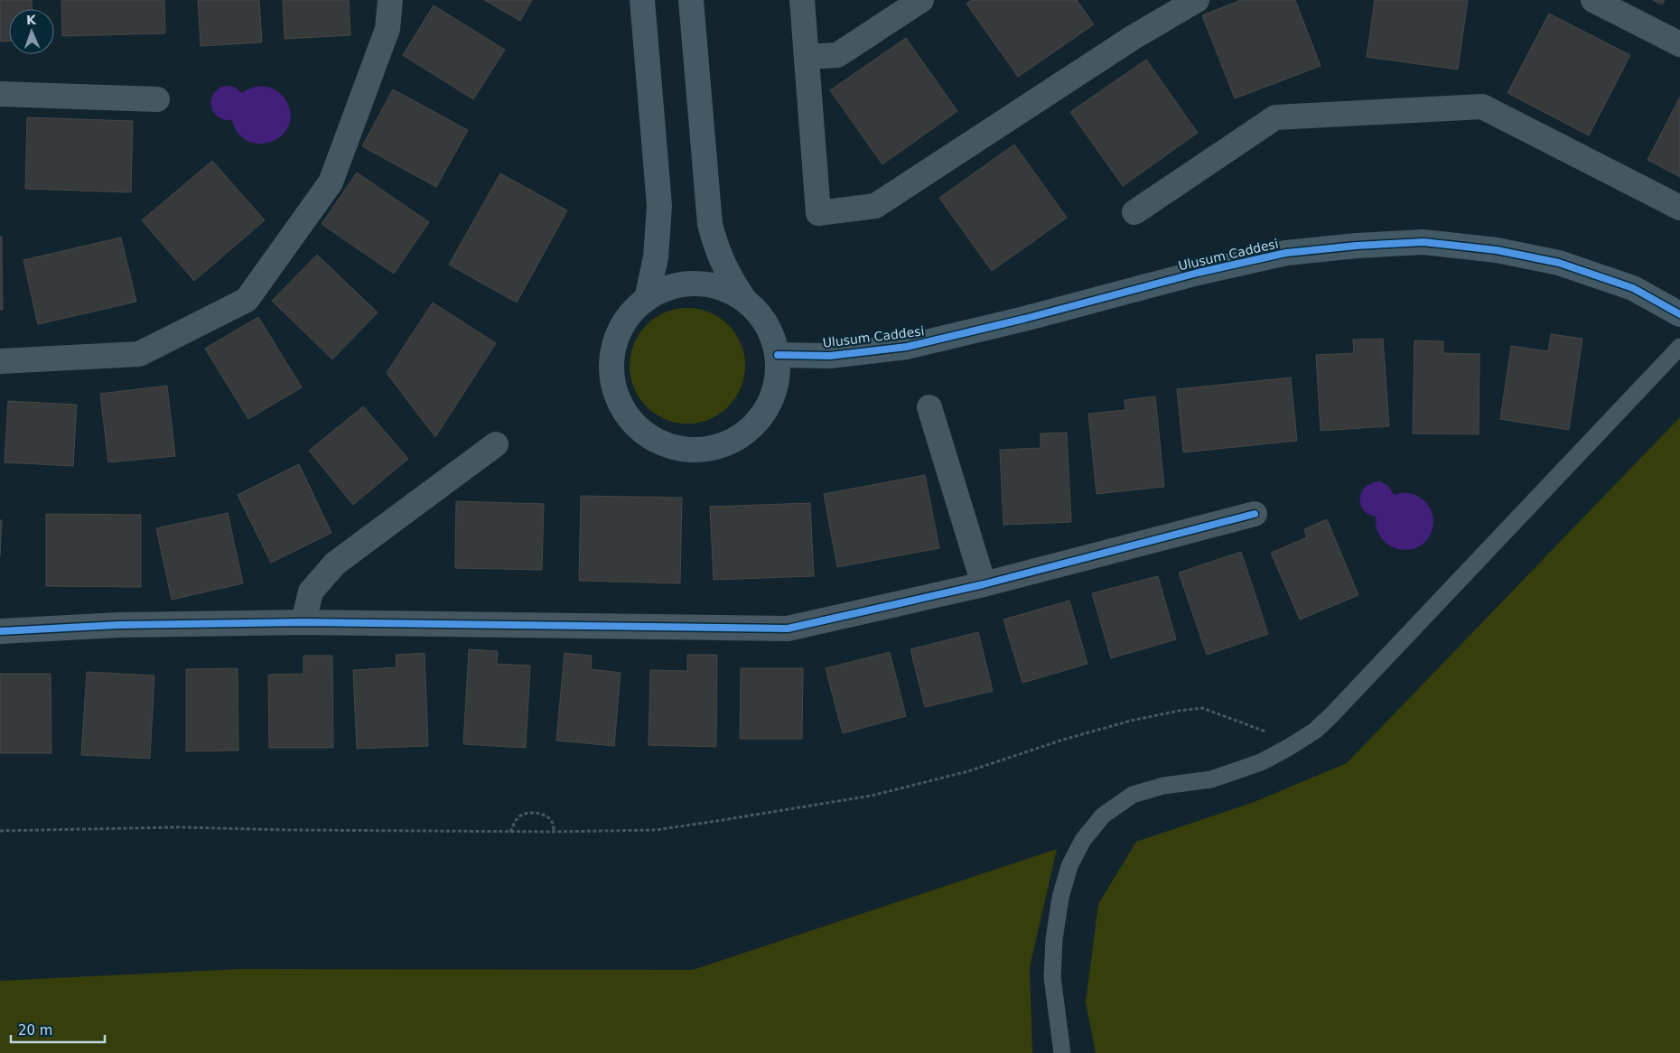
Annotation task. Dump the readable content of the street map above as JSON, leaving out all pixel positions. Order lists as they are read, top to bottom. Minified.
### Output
{"streets":{"street":["Ulusum Caddesi"]},"scale_bar":"20 m","north":"top"}
